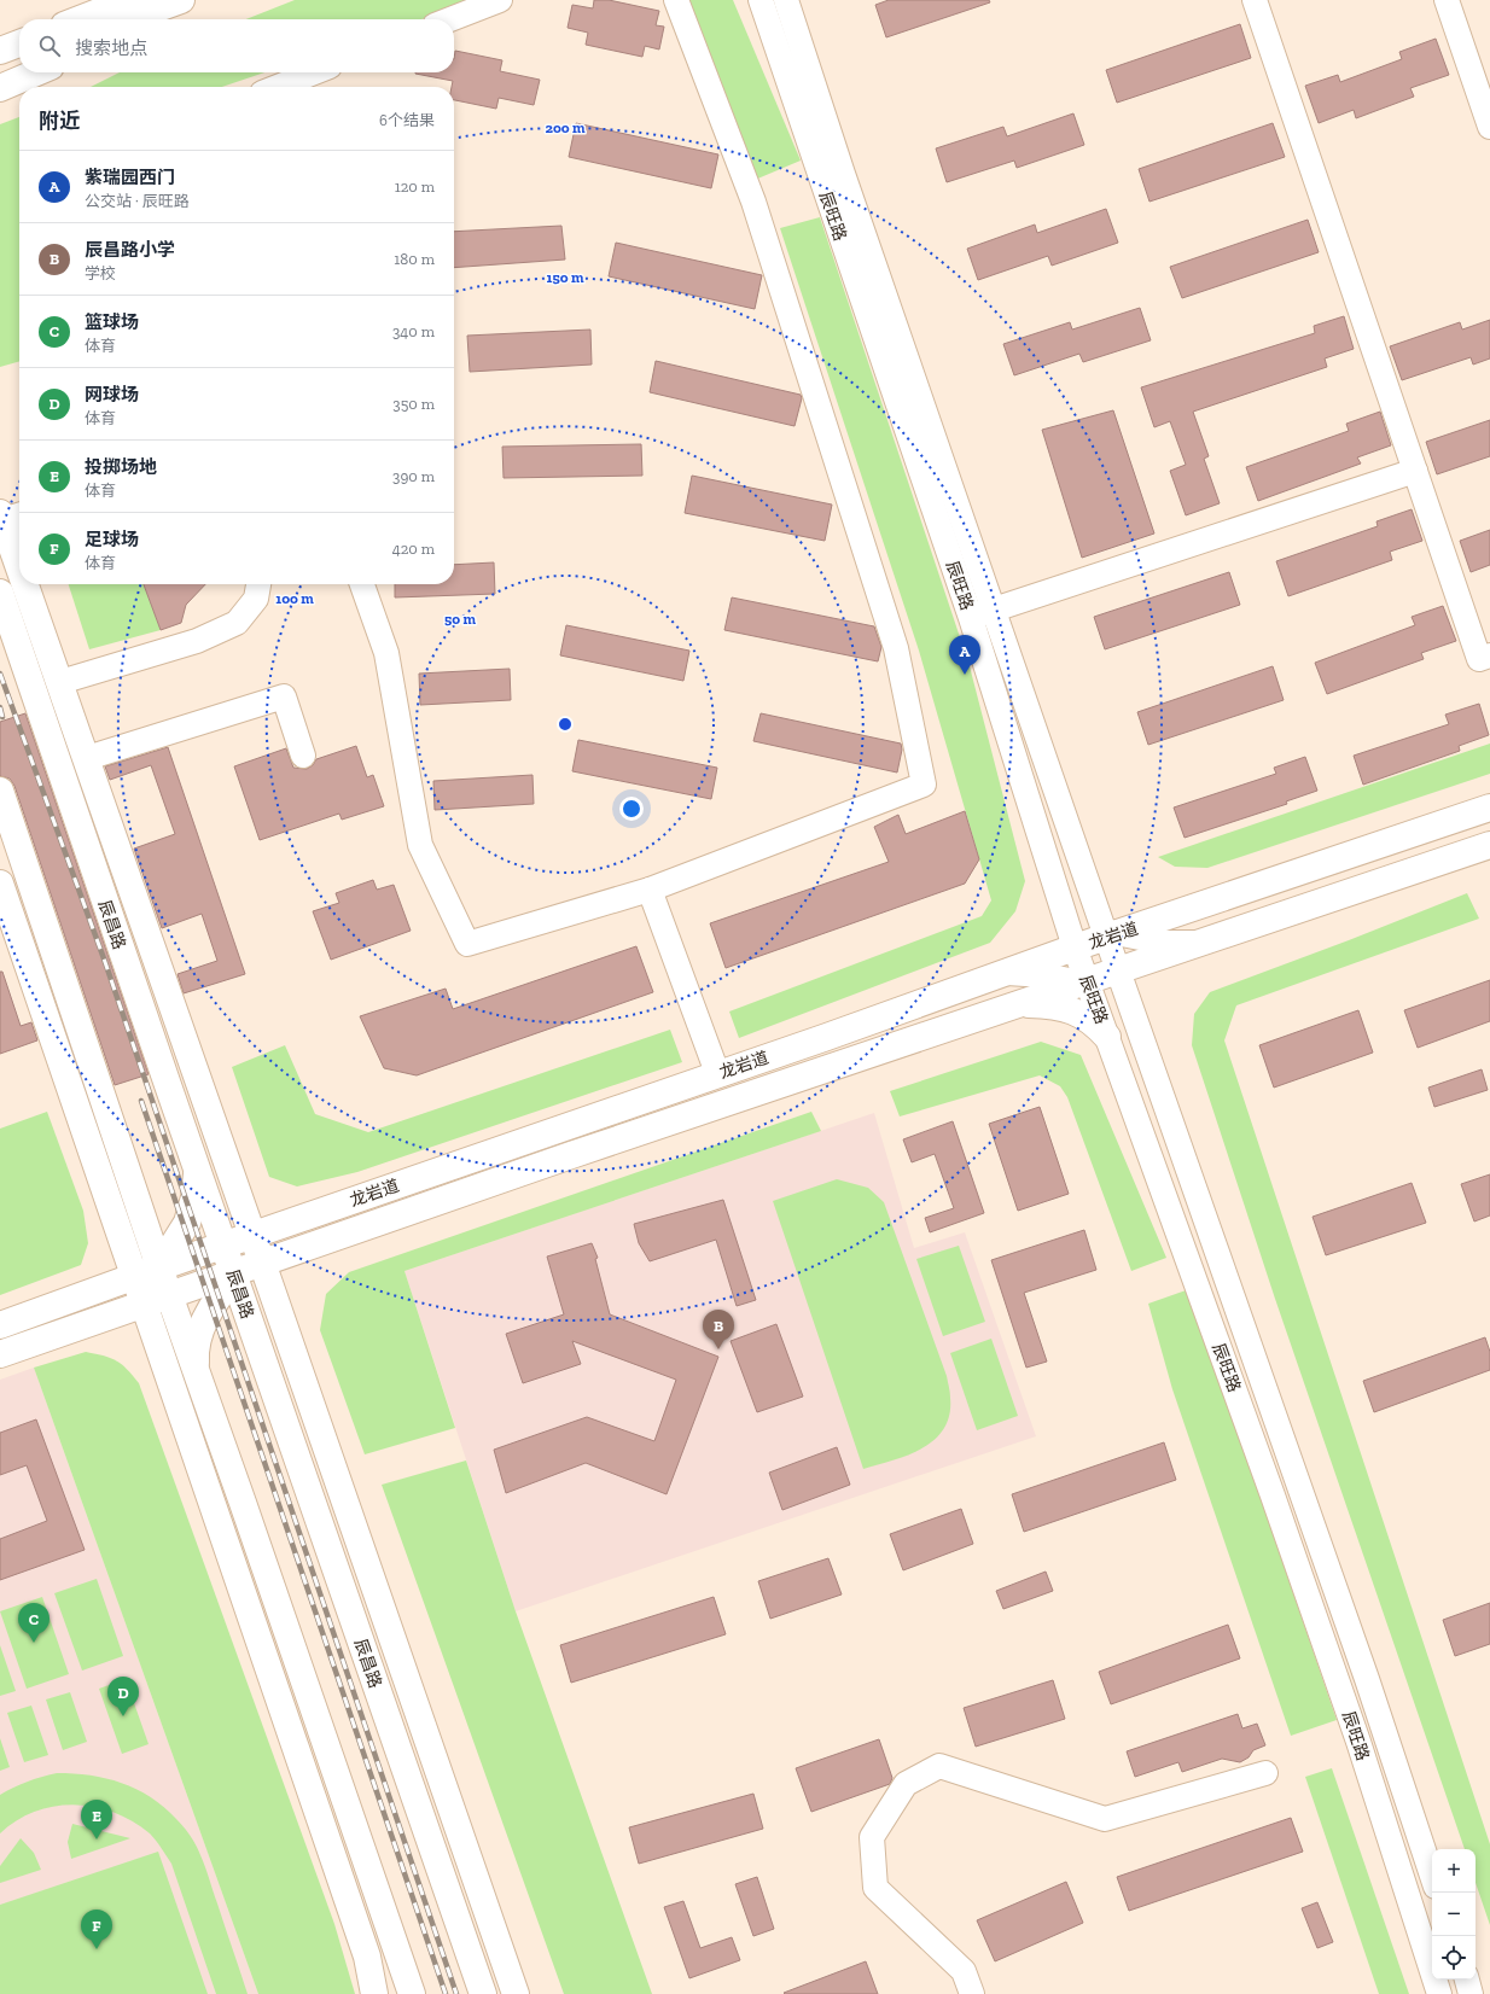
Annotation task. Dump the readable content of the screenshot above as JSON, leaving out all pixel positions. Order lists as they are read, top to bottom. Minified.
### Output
{"streets":{"main road":["辰昌路","龙岩道"],"street":["辰旺路"]},"crossings":[["辰旺路","龙岩道"],["辰昌路","龙岩道"]],"page":{"search":"搜索地点","heading":["附近","6个结果"],"list":[{"mark":"A","name":"紫瑞园西门","note":"公交站 · 辰旺路","value":"120 m"},{"mark":"B","name":"辰昌路小学","note":"学校","value":"180 m"},{"mark":"C","name":"篮球场","note":"体育","value":"340 m"},{"mark":"D","name":"网球场","note":"体育","value":"350 m"},{"mark":"E","name":"投掷场地","note":"体育","value":"390 m"},{"mark":"F","name":"足球场","note":"体育","value":"420 m"}],"pins":["A","B","C","D","E","F"],"map_buttons":["+","−"]},"rings":["200 m","150 m","100 m","50 m"]}
